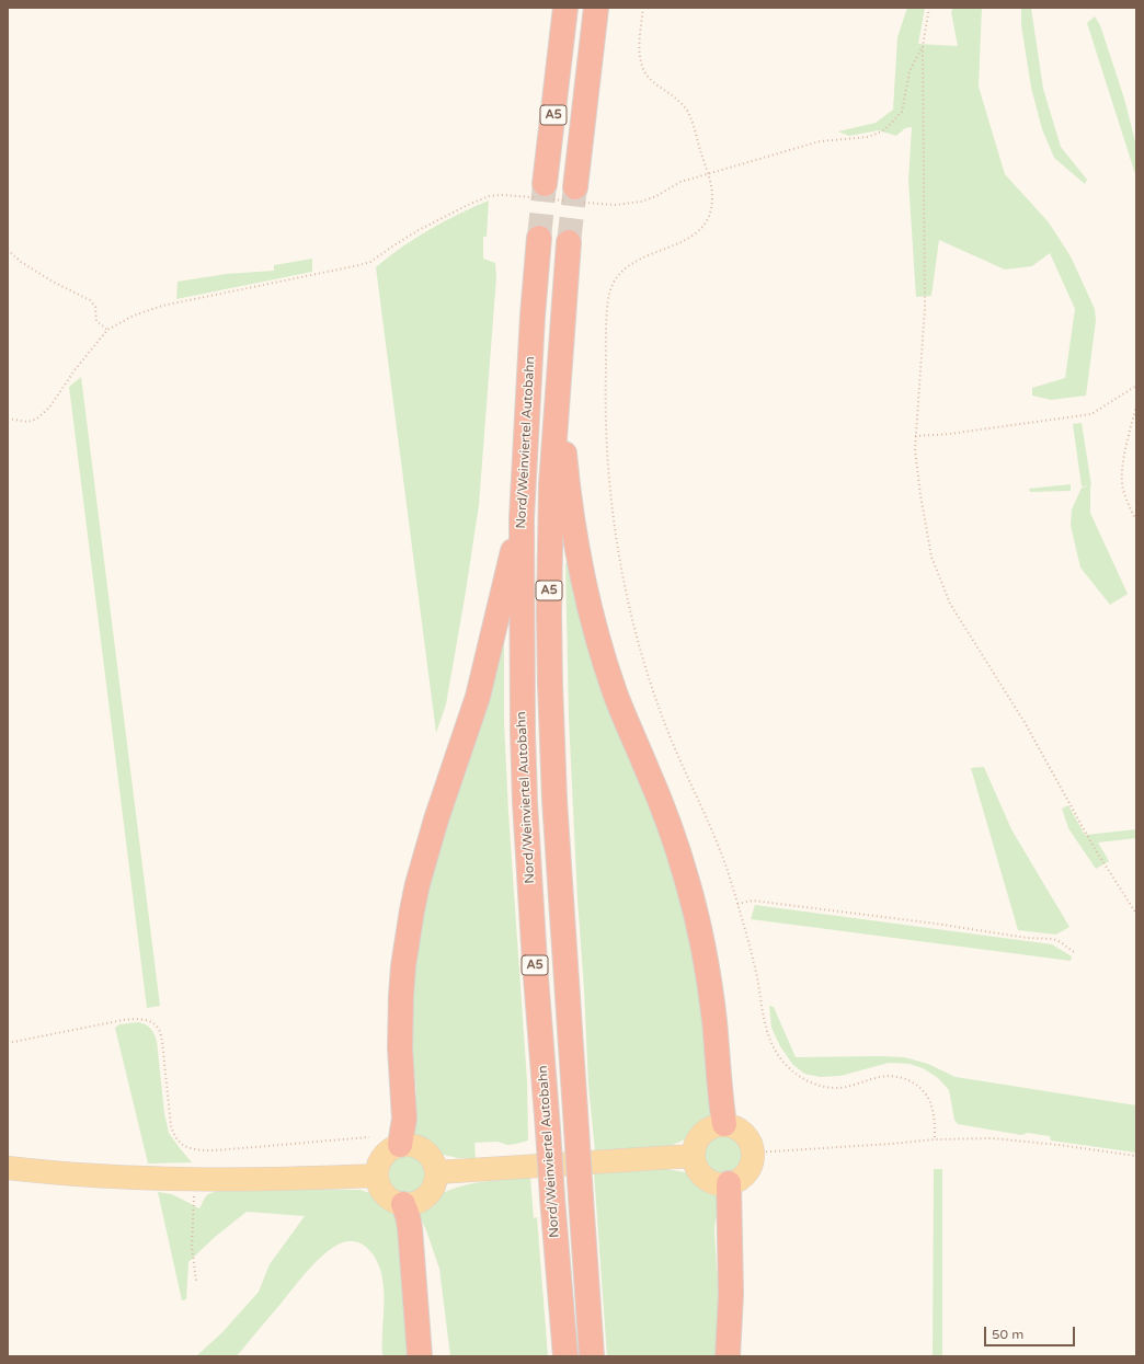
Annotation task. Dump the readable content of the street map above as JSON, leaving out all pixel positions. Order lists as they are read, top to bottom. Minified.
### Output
{"streets":{"highway":["A5","Nord/Weinviertel Autobahn"]},"scale_bar":"50 m"}
